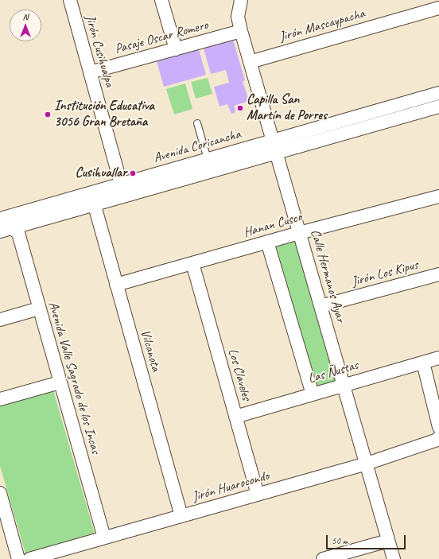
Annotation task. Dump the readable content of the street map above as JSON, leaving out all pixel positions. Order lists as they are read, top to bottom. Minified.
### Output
{"streets":{"street":["Jirón Mascaypacha","Pasaje Oscar Romero","Jirón Cusihualpa","Avenida Coricancha","Hanan Cusco","Jirón Los Kipus","Calle Hermanos Ayar","Vilcanota","Las Ñustas","Los Claveles","Avenida Valle Sagrado de los Incas","Jirón Huarocondo"]},"crossings":[["Jirón Mascaypacha","Calle Hermanos Ayar"],["Pasaje Oscar Romero","Jirón Cusihualpa"],["Pasaje Oscar Romero","Calle Hermanos Ayar"],["Jirón Cusihualpa","Avenida Coricancha"],["Avenida Coricancha","Calle Hermanos Ayar"],["Avenida Coricancha","Vilcanota"],["Avenida Coricancha","Avenida Valle Sagrado de los Incas"],["Hanan Cusco","Calle Hermanos Ayar"],["Hanan Cusco","Vilcanota"],["Hanan Cusco","Los Claveles"],["Jirón Los Kipus","Calle Hermanos Ayar"],["Calle Hermanos Ayar","Las Ñustas"],["Calle Hermanos Ayar","Jirón Huarocondo"],["Vilcanota","Jirón Huarocondo"],["Las Ñustas","Los Claveles"],["Los Claveles","Jirón Huarocondo"],["Avenida Valle Sagrado de los Incas","Jirón Huarocondo"]],"places":["Capilla San Martín de Porres","Institución Educativa 3056 Gran Bretaña","Cusihuallar"],"scale_bar":"50 m","north":"top"}
